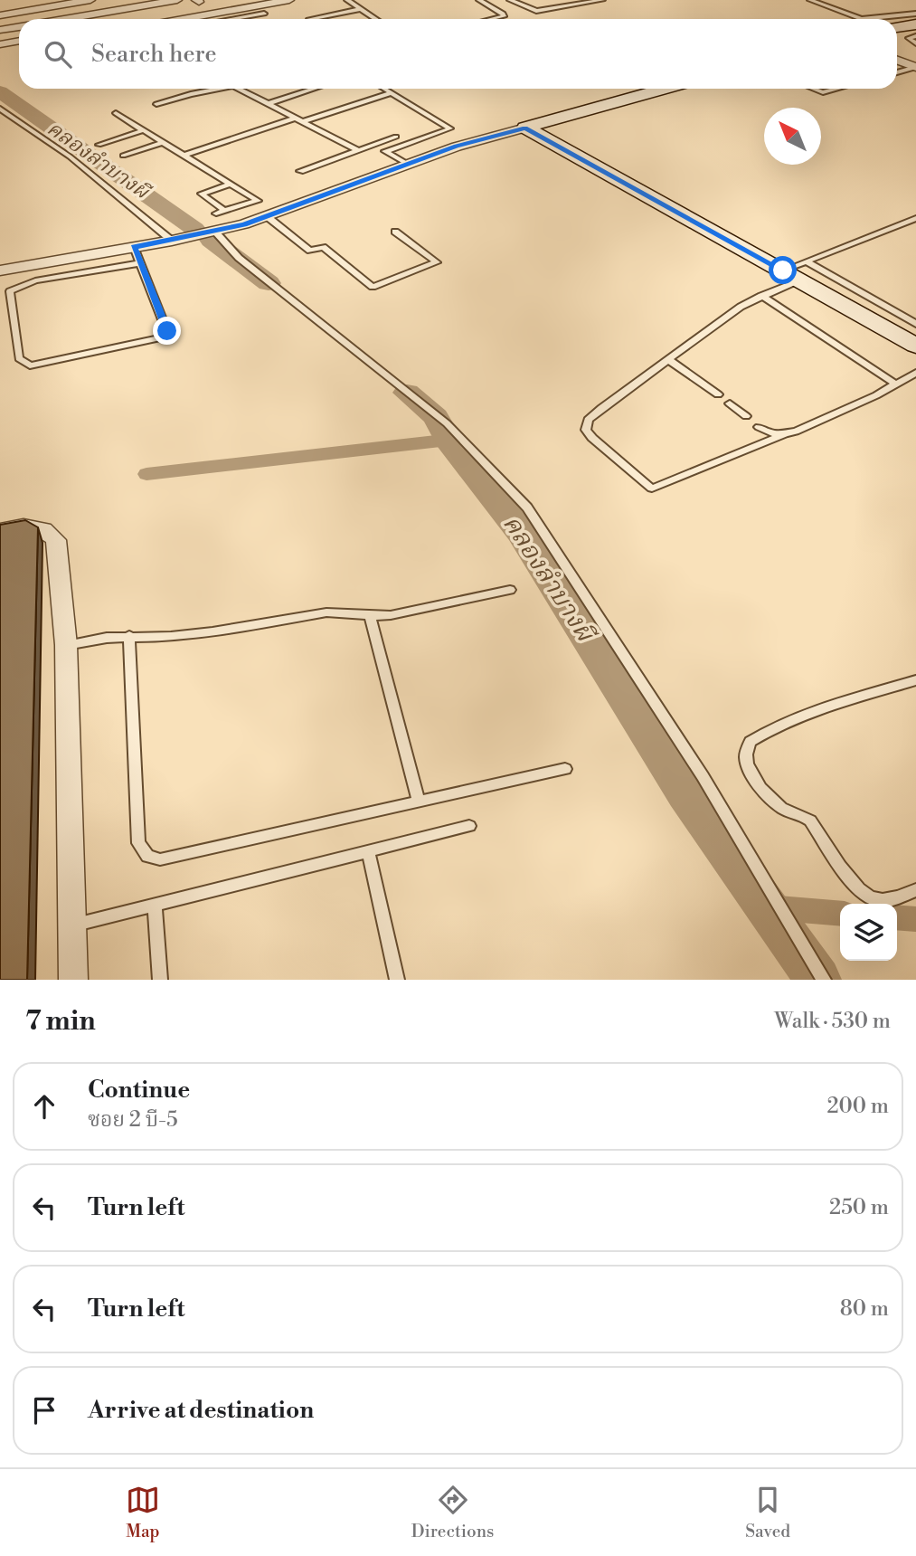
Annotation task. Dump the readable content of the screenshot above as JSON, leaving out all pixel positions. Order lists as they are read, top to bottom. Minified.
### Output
{"water":["คลองลำบางผี"],"north":"top left","page":{"search":"Search here","heading":["7 min","Walk · 530 m"],"list":[["Continue","ซอย 2 บี-5","200 m"],["Turn left","250 m"],["Turn left","80 m"],"Arrive at destination"],"nav":["Map","Directions","Saved"]}}
